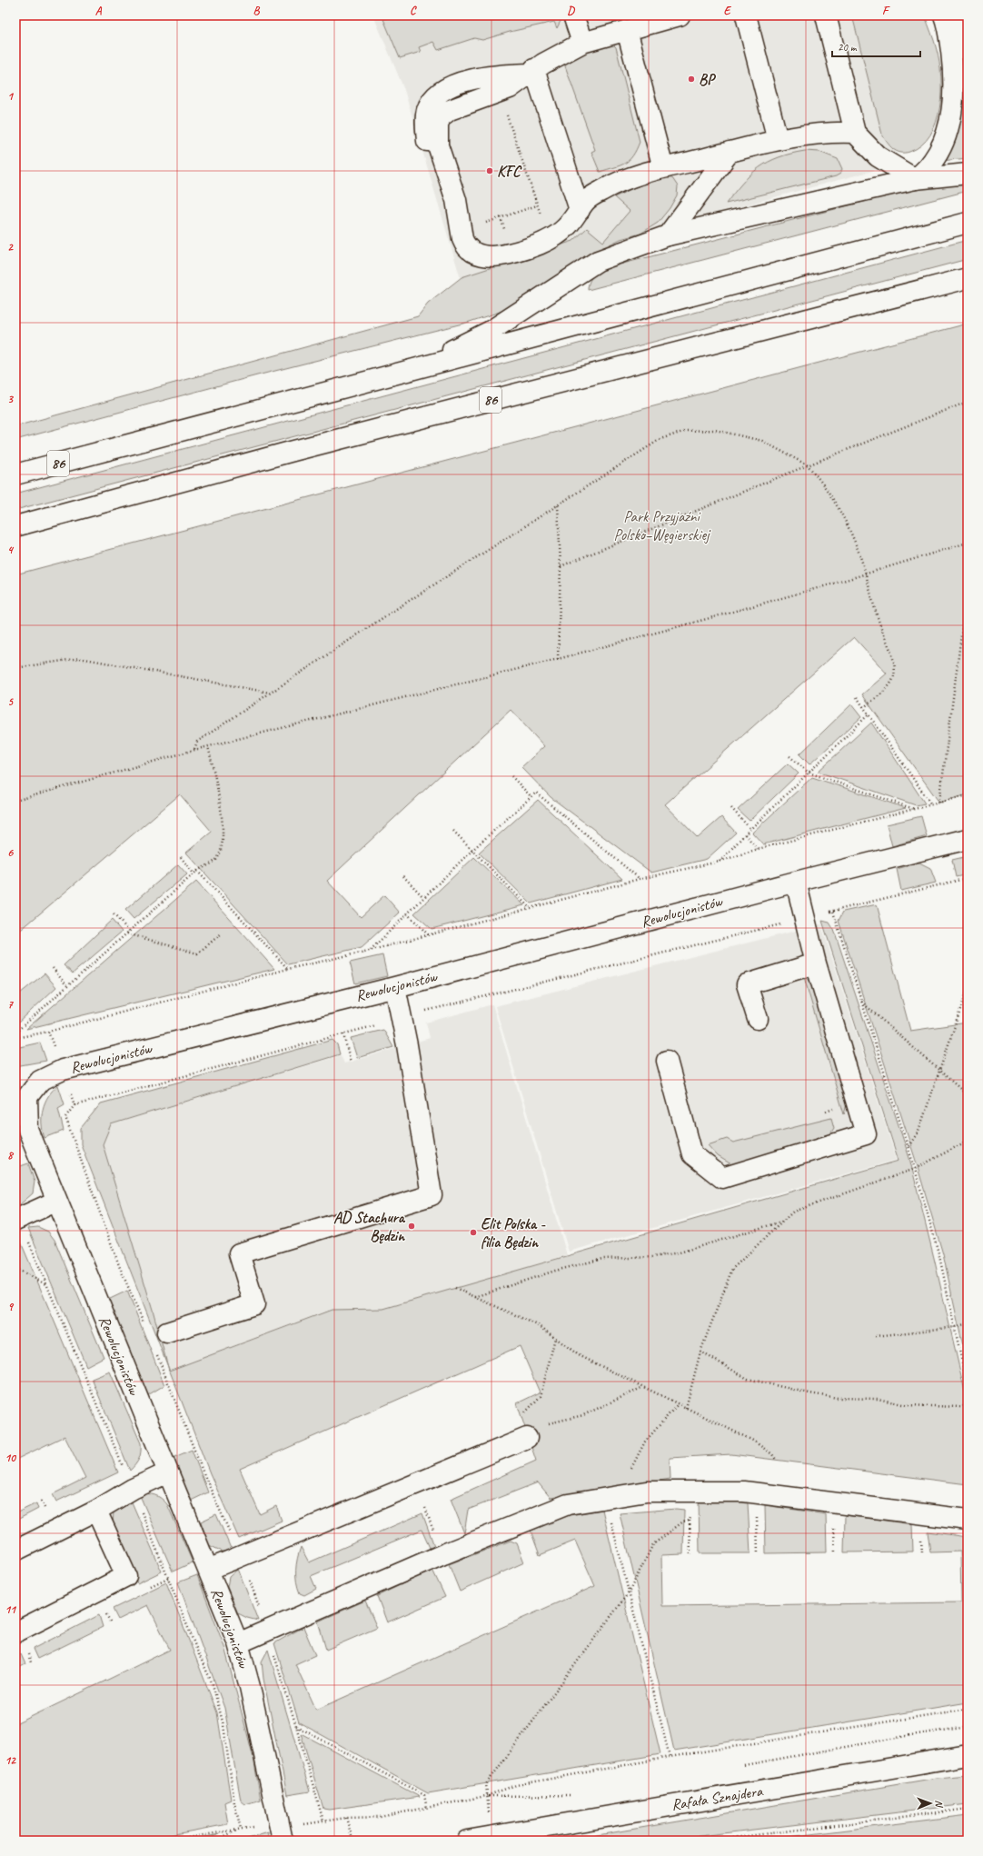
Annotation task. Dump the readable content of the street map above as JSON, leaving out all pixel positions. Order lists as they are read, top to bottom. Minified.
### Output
{"streets":{"main road":["86","Rewolucjonistów","Rafała Sznajdera"]},"parks":["Park Przyjaźni Polsko–Węgierskiej"],"places":["BP","KFC","AD Stachura Będzin","Elit Polska - filia Będzin"],"scale_bar":"20 m","north":"right","grid":{"columns":["A","B","C","D","E","F"],"rows":["1","2","3","4","5","6","7","8","9","10","11","12"]}}
